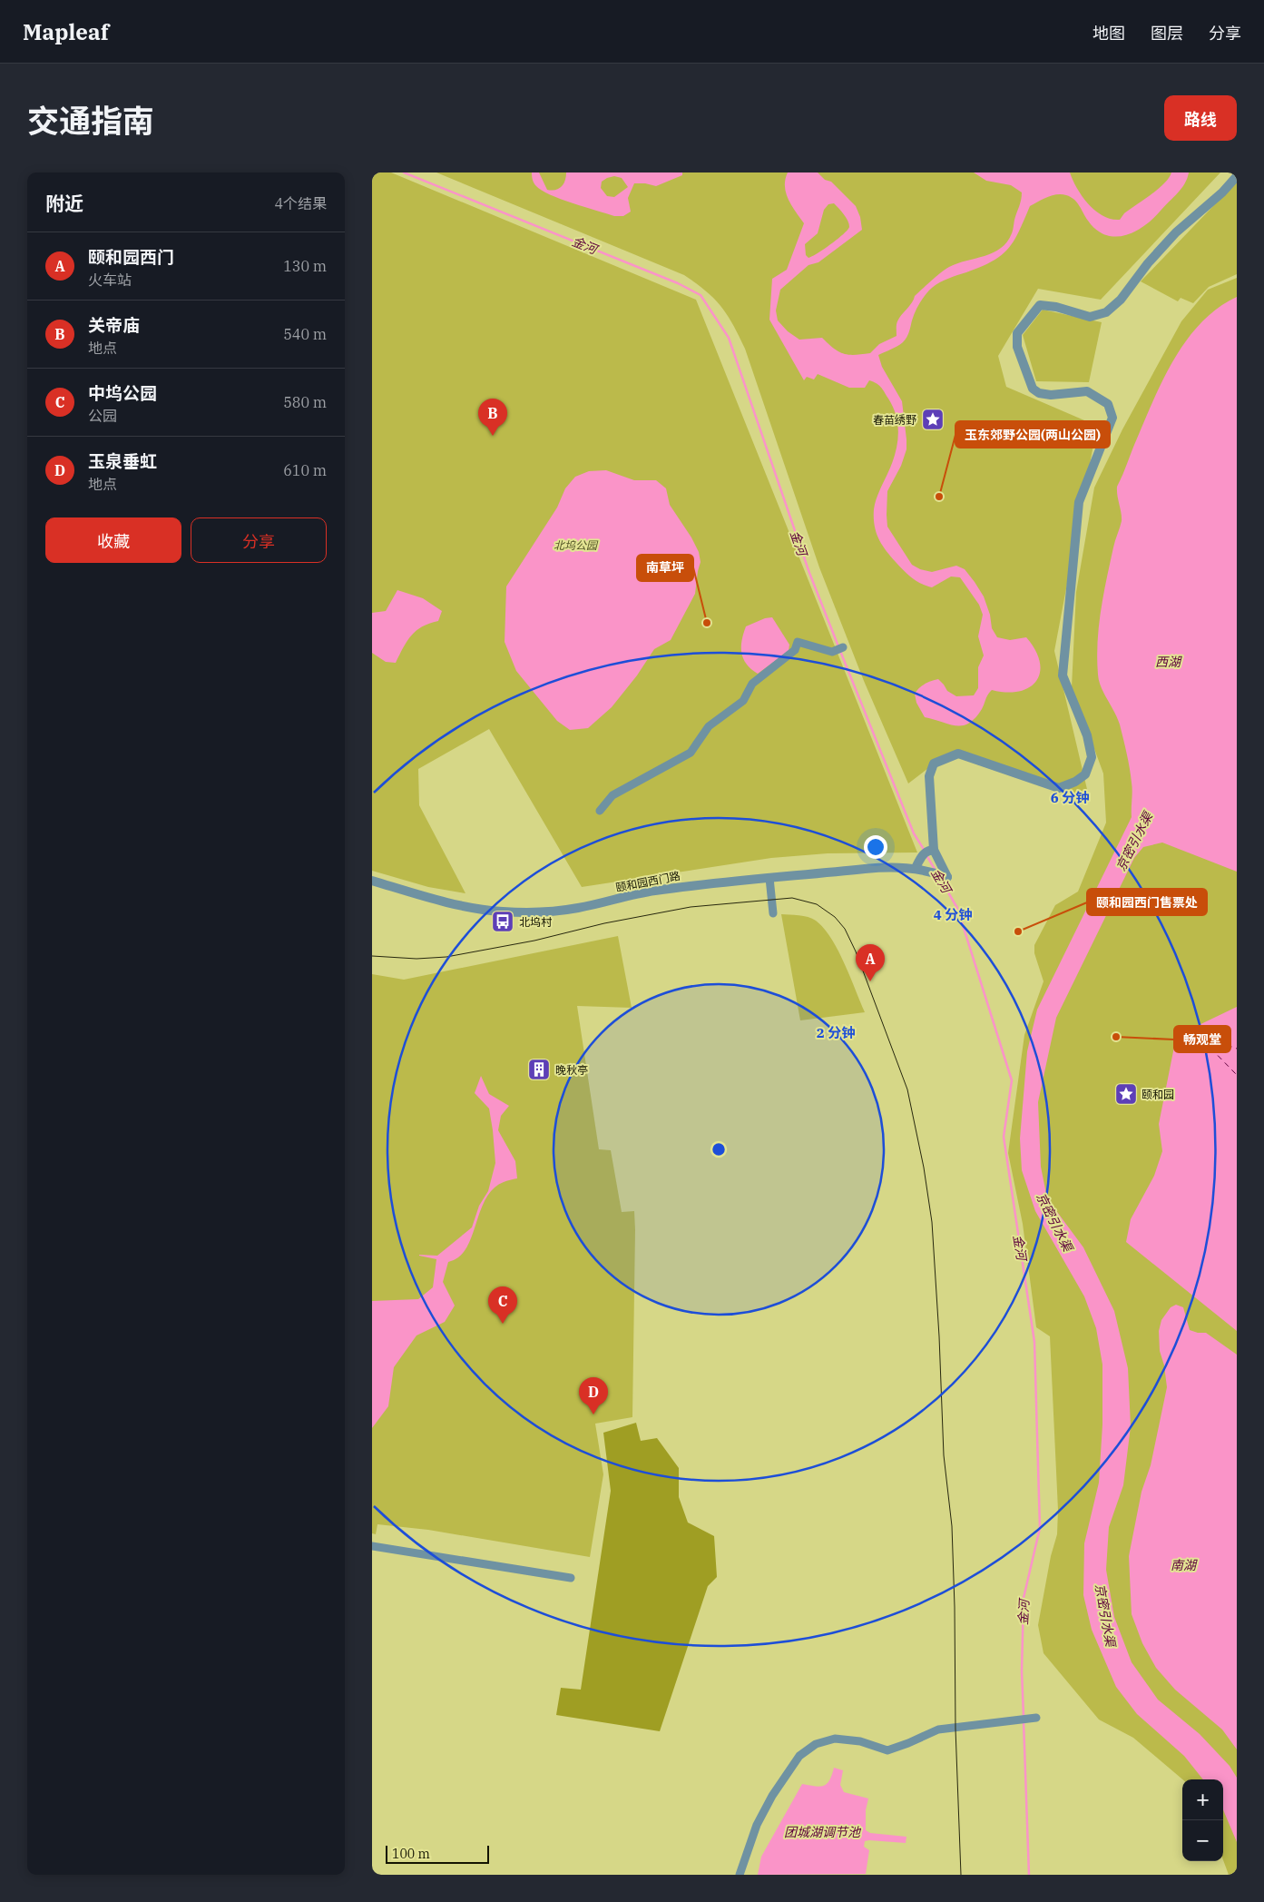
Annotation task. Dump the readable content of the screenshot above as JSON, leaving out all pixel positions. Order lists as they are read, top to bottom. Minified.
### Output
{"streets":{"street":["颐和园西门路"]},"water":["金河","西湖","京密引水渠","南湖","团城湖调节池"],"parks":["北坞公园"],"places":{"place":["春苗绣野","颐和园"],"other":["玉东郊野公园(两山公园)","南草坪","颐和园西门售票处","畅观堂"],"bus stop":["北坞村"],"building":["晚秋亭"]},"scale_bar":"100 m","page":{"header":"Mapleaf","nav":["地图","图层","分享"],"title":"交通指南","buttons":["路线",["收藏","分享"]],"heading":["附近","4个结果"],"list":[{"mark":"A","name":"颐和园西门","note":"火车站","value":"130 m"},{"mark":"B","name":"关帝庙","note":"地点","value":"540 m"},{"mark":"C","name":"中坞公园","note":"公园","value":"580 m"},{"mark":"D","name":"玉泉垂虹","note":"地点","value":"610 m"}],"pins":["B","A","C","D"],"map_buttons":["+","−"],"scale":"100 m"},"rings":["6 分钟","4 分钟","2 分钟"]}
